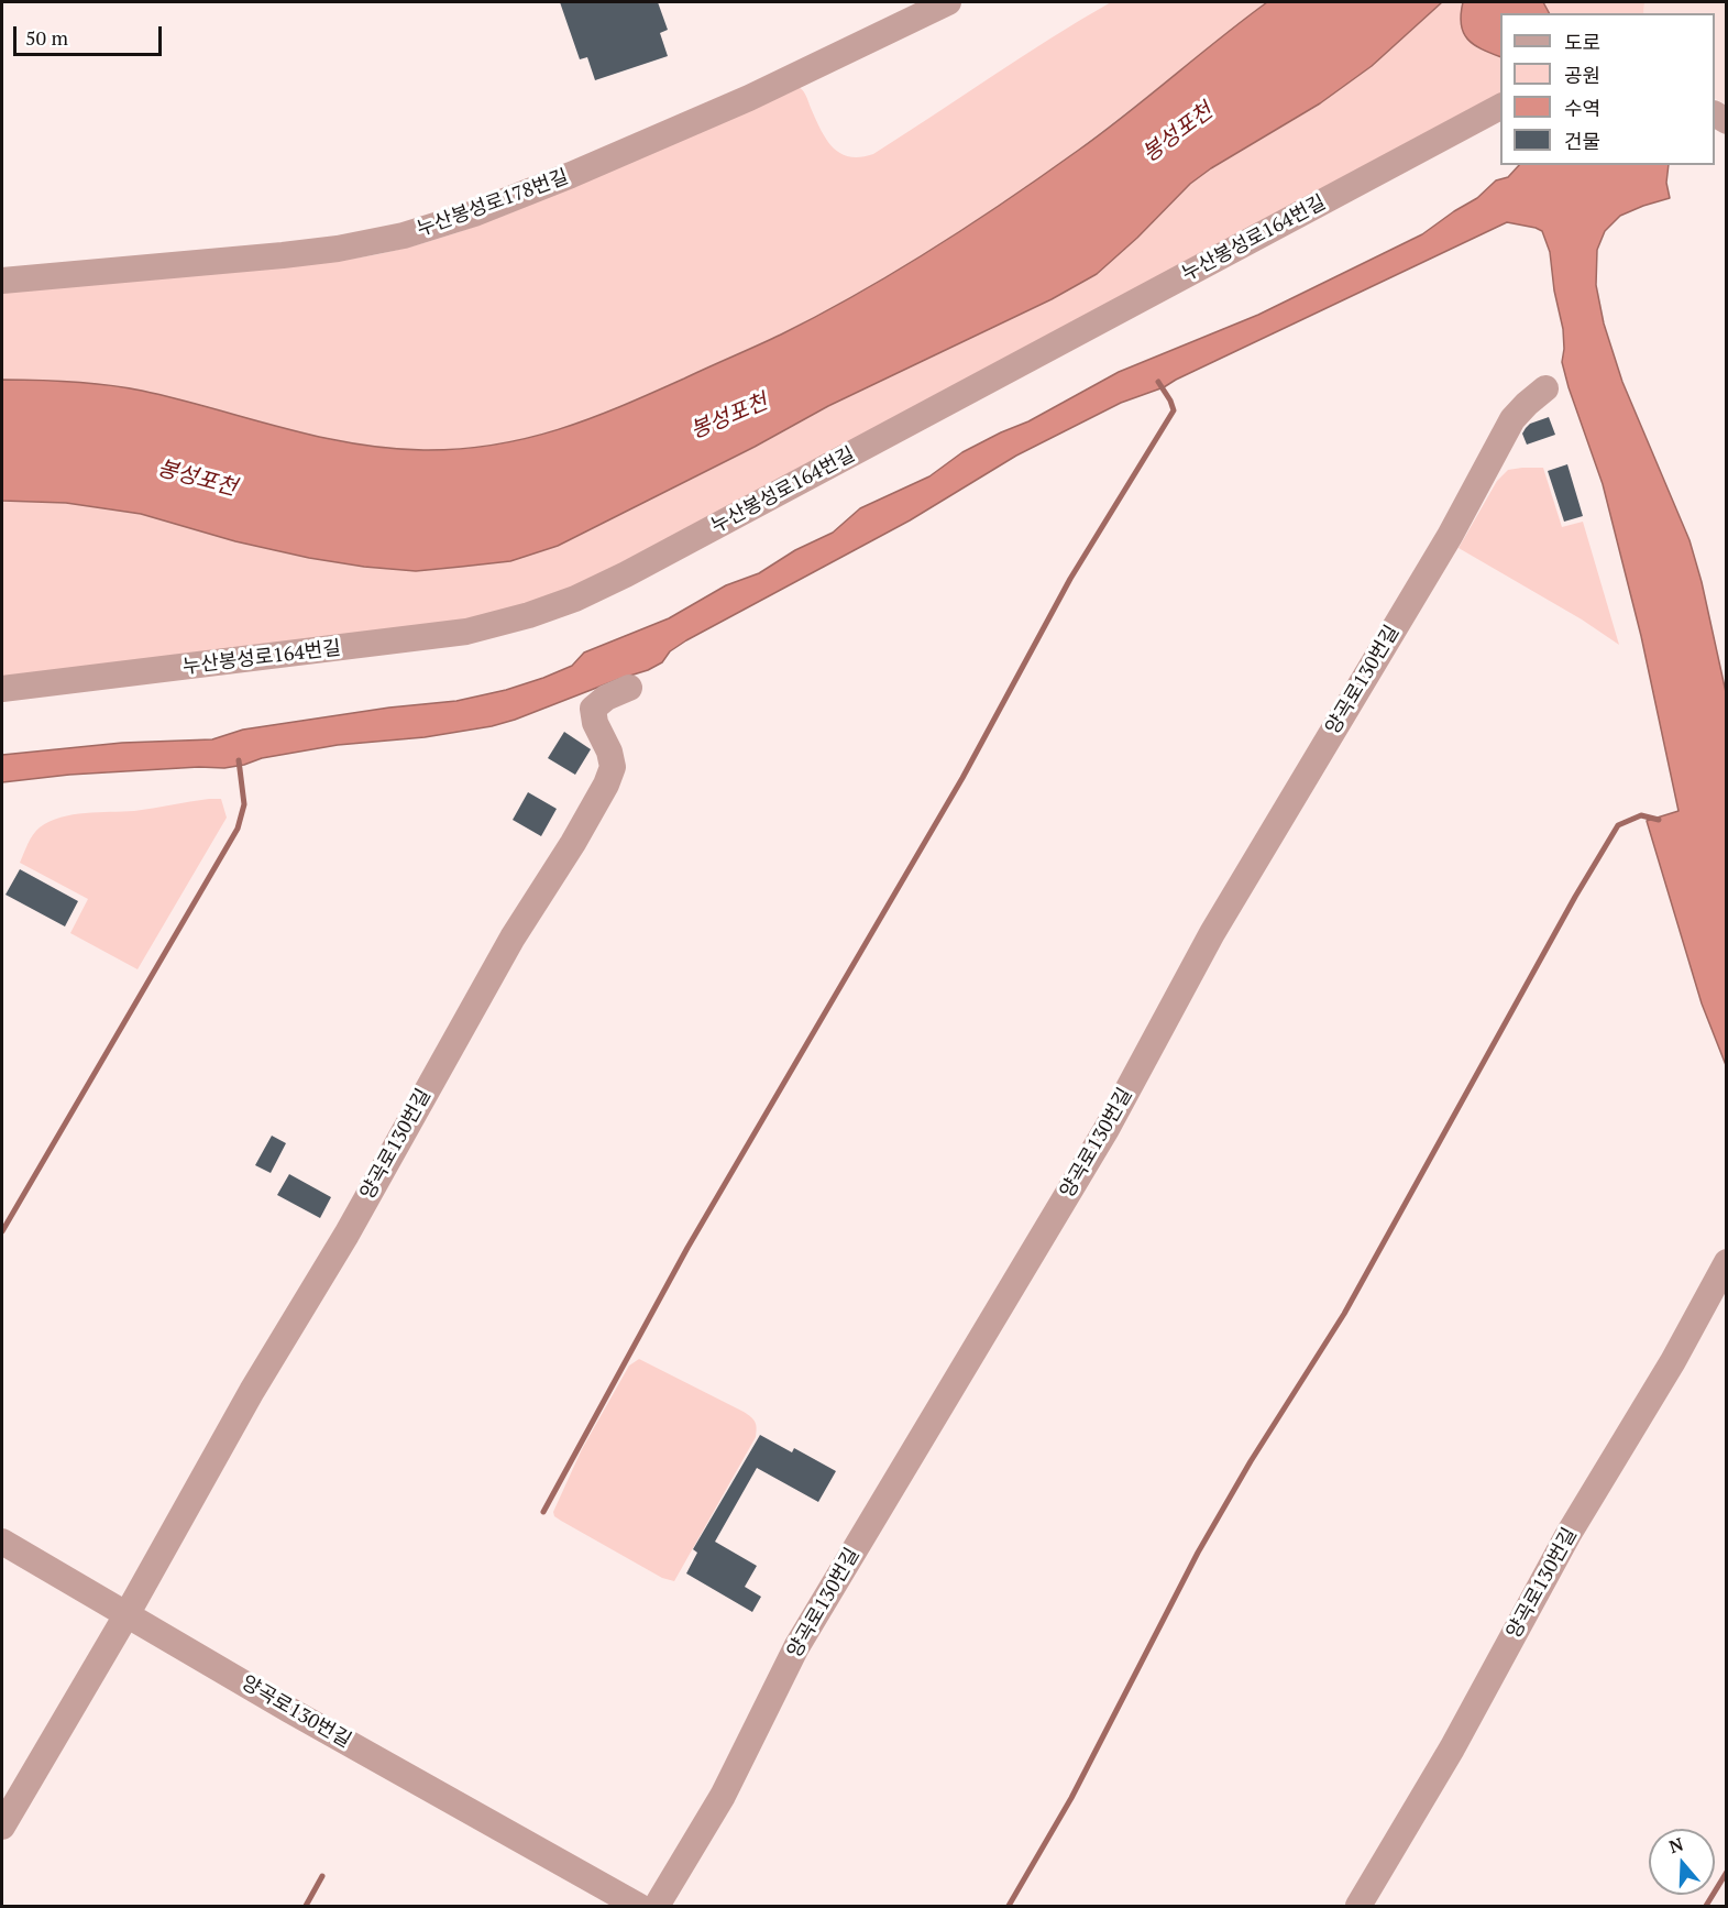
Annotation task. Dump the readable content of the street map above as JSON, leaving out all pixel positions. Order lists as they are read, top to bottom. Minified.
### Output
{"streets":{"lane":["누산봉성로178번길","누산봉성로164번길","양곡로130번길"]},"water":["봉성포천"],"legend":["도로","공원","수역","건물"],"scale_bar":"50 m","north":"top"}
